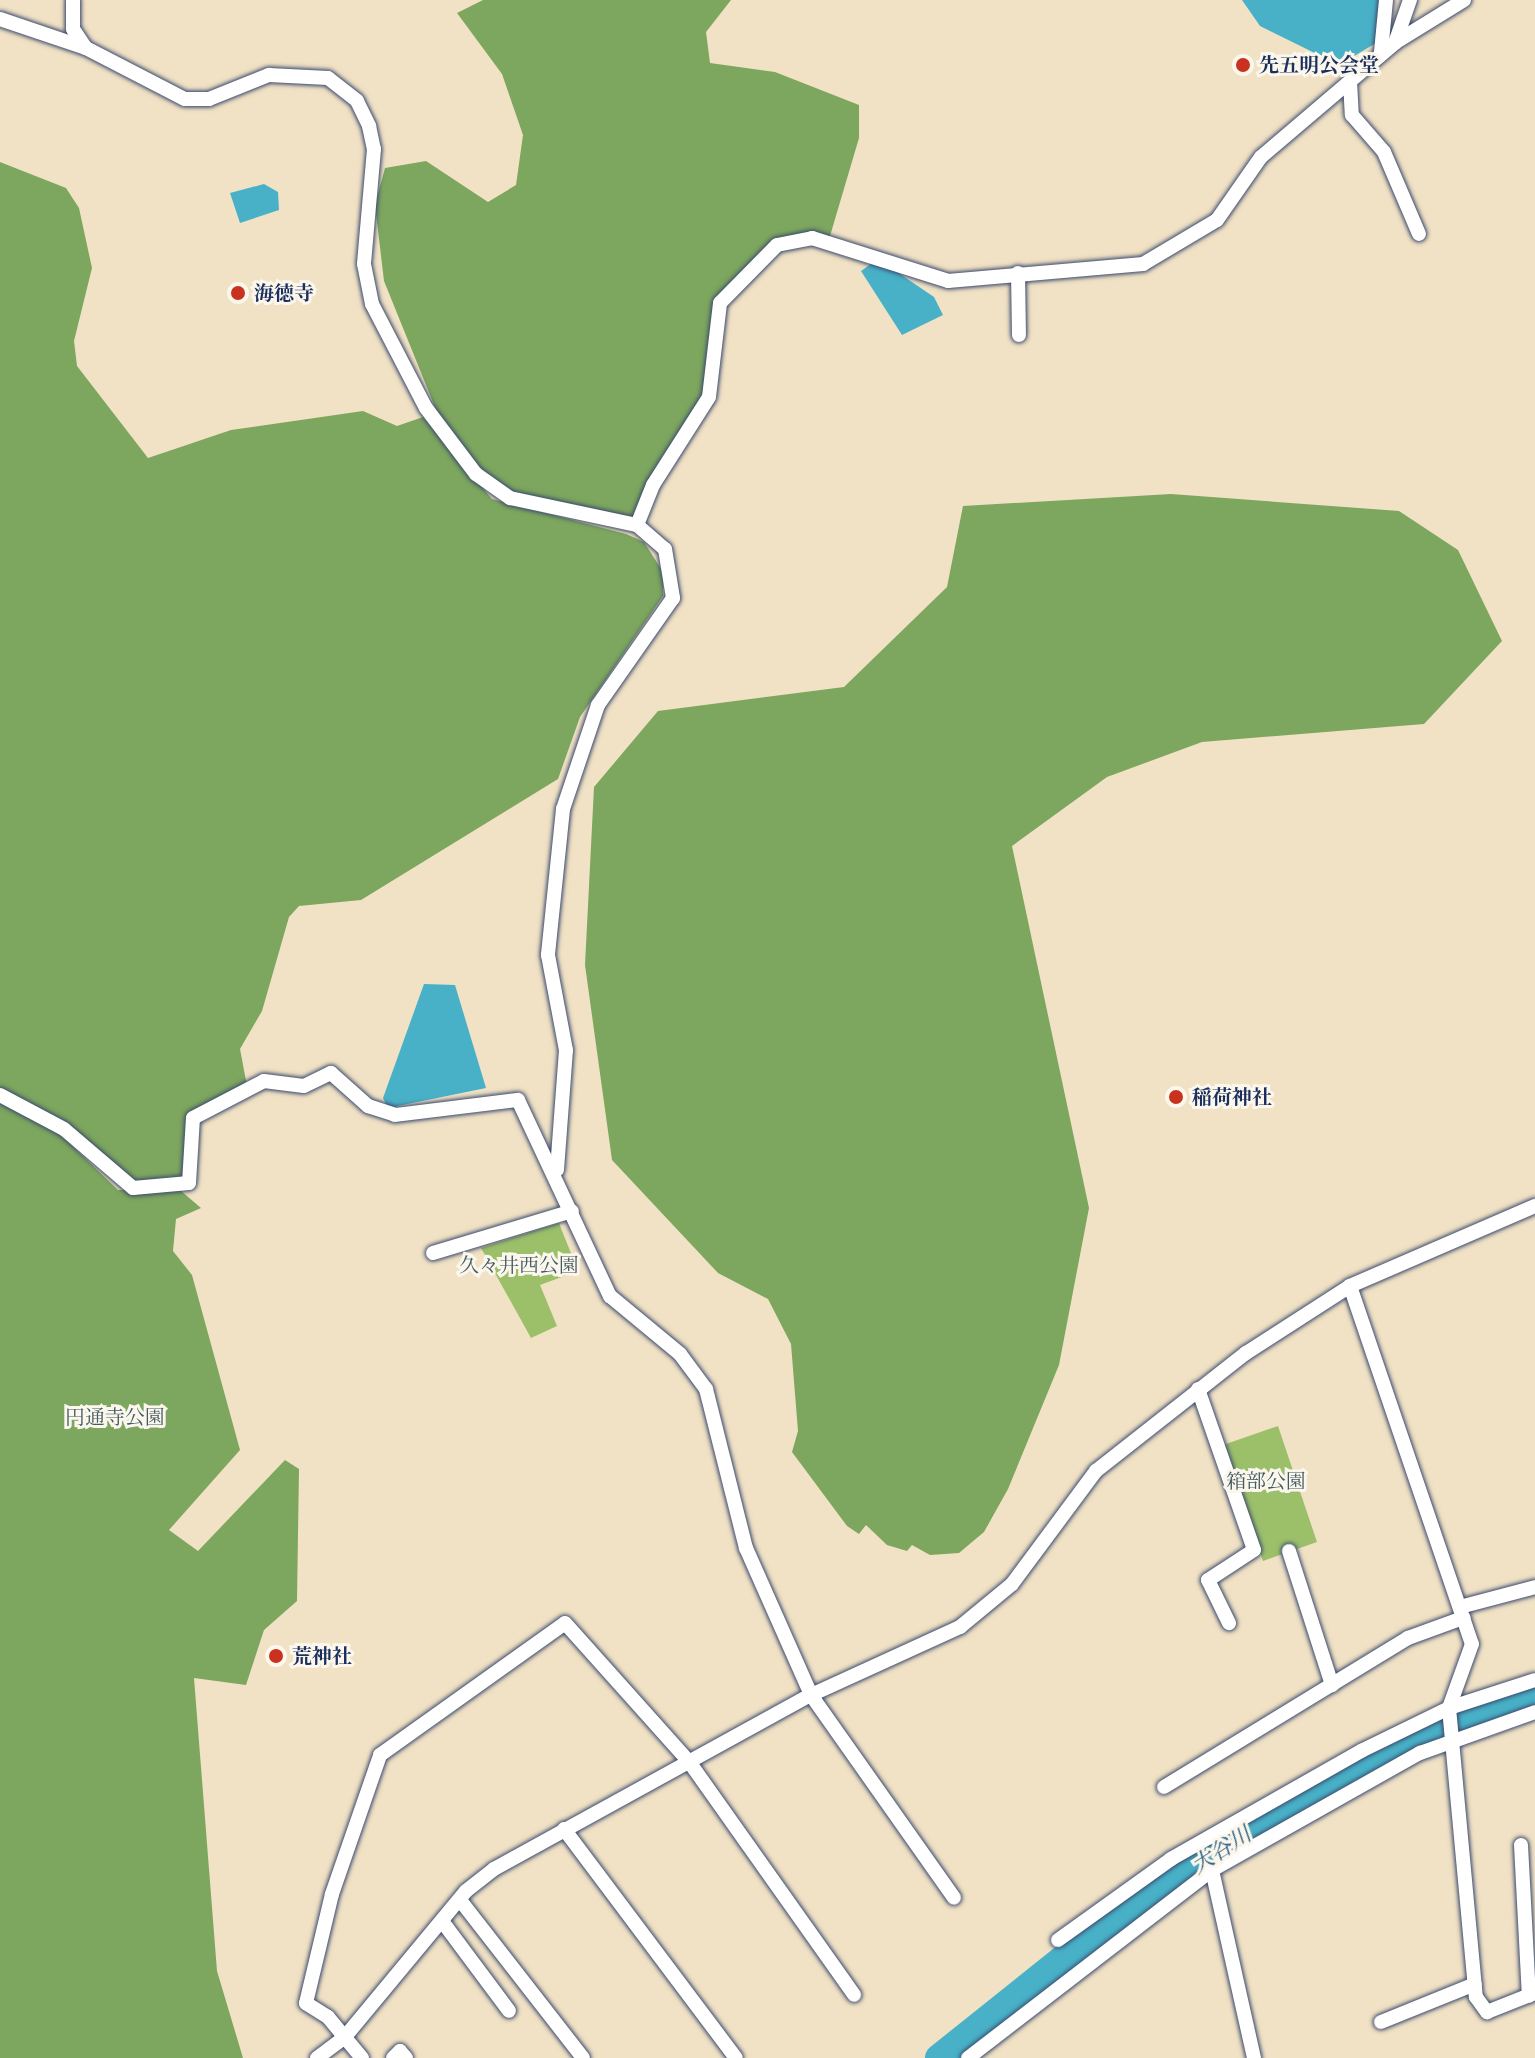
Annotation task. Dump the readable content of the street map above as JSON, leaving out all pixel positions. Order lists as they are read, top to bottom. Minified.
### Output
{"water":["大谷川"],"parks":["久々井西公園","円通寺公園","箱部公園"],"places":["先五明公会堂","海徳寺","稲荷神社","荒神社"]}
